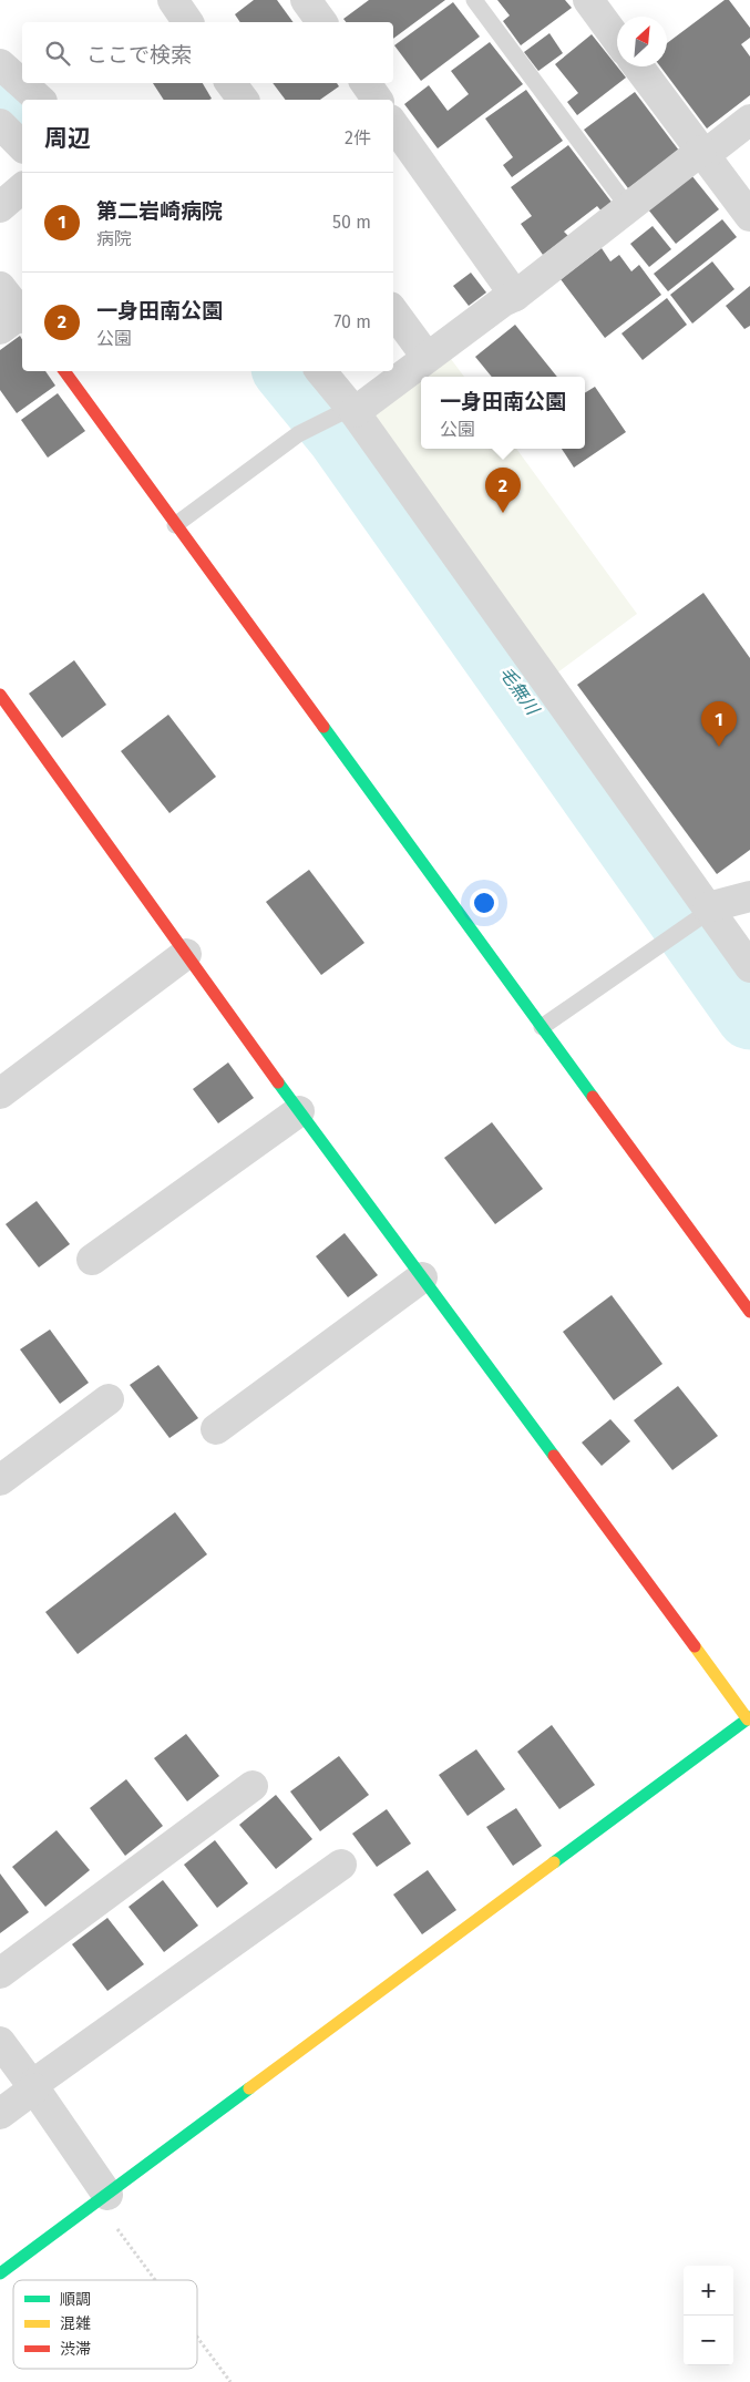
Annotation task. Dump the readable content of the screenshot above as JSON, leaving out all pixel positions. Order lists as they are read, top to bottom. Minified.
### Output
{"water":["毛無川"],"legend":["順調","混雑","渋滞"],"north":"top right","page":{"search":"ここで検索","heading":["周辺","2件"],"list":[{"mark":"1","name":"第二岩崎病院","note":"病院","value":"50 m"},{"mark":"2","name":"一身田南公園","note":"公園","value":"70 m"}],"popup":["一身田南公園","公園"],"pins":["2","1"],"map_buttons":["+","−"]}}
